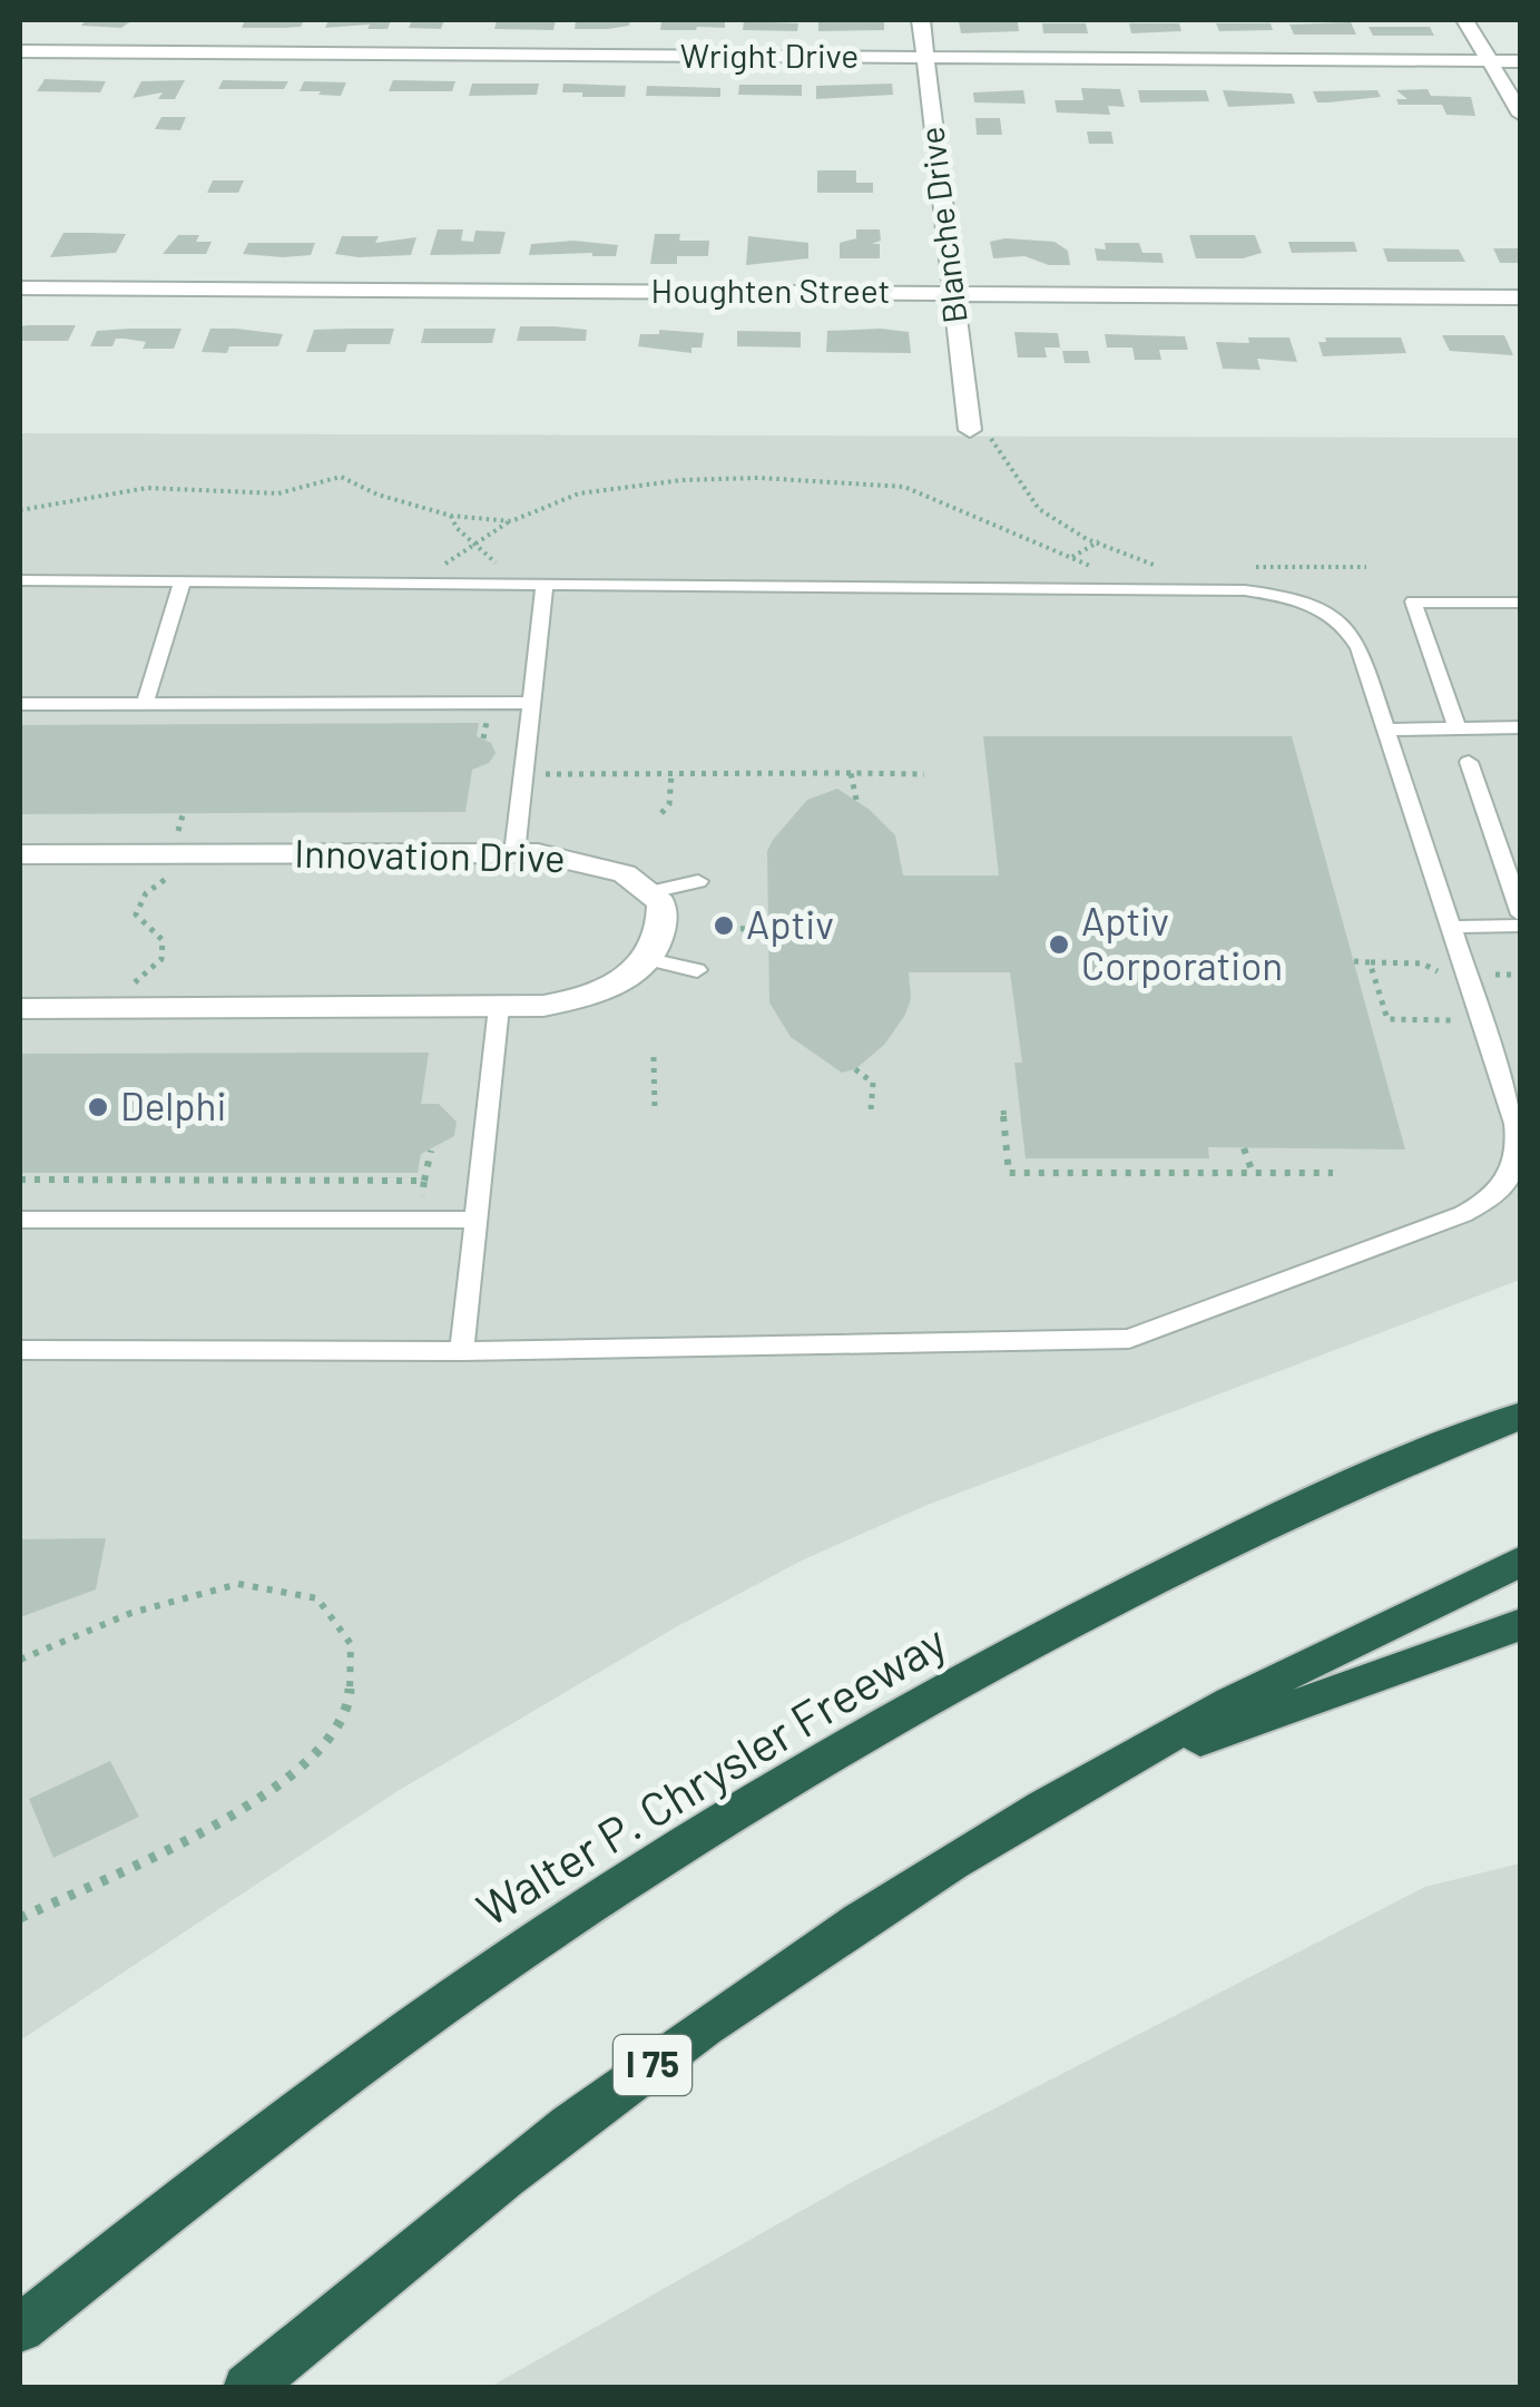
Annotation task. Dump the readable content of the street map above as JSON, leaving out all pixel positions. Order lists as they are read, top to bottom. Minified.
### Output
{"streets":{"highway":["Walter P. Chrysler Freeway","I 75"],"street":["Wright Drive","Blanche Drive","Houghten Street","Innovation Drive"]},"crossings":[["Wright Drive","Blanche Drive"],["Blanche Drive","Houghten Street"]],"places":["Aptiv","Aptiv Corporation","Delphi"]}
